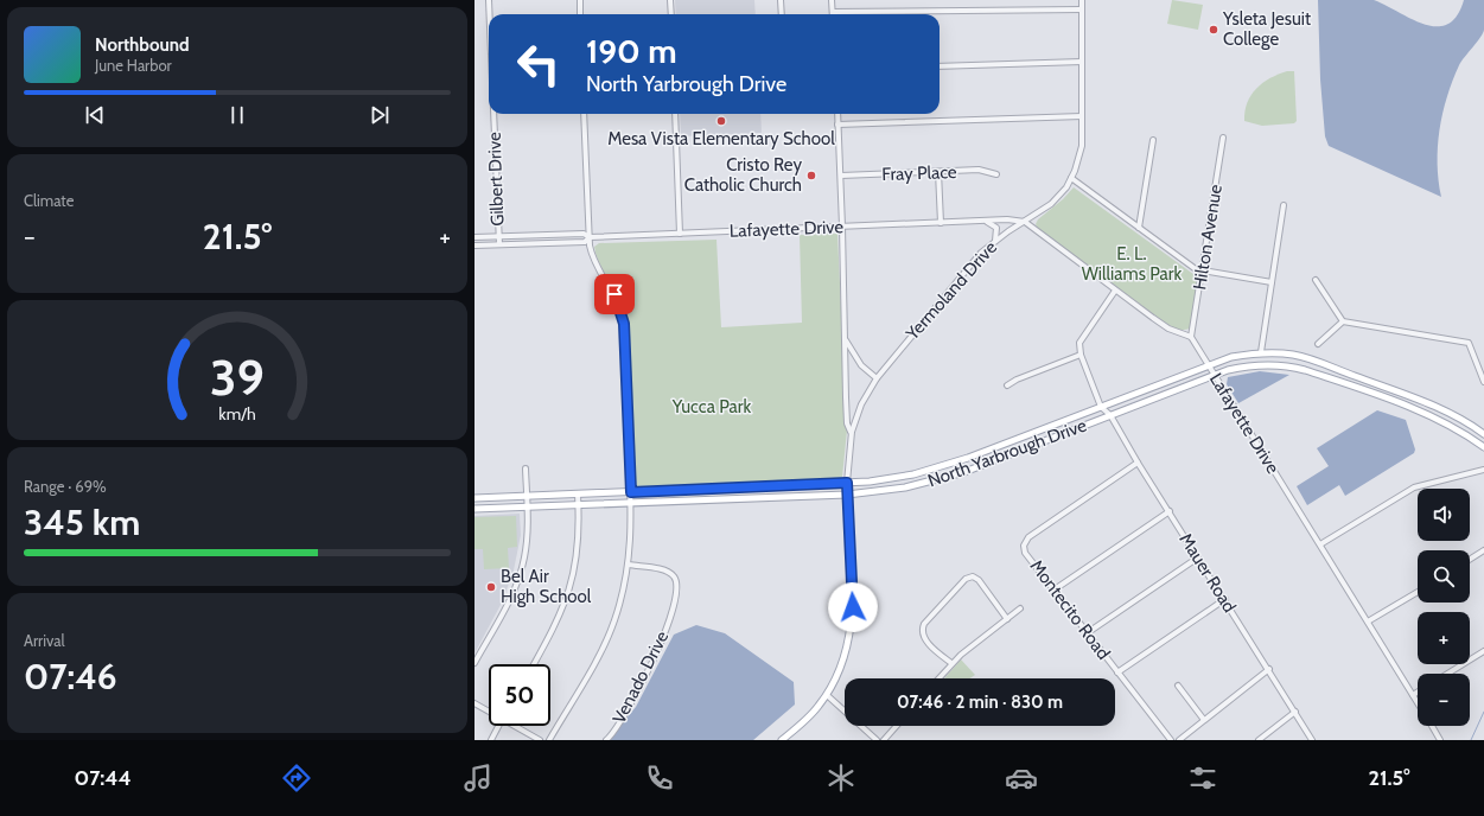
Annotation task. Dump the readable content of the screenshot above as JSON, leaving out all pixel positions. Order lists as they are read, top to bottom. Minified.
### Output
{"streets":{"main road":["North Yarbrough Drive"],"street":["Fray Place","Gilbert Drive","Lafayette Drive","Hilton Avenue","Yermoland Drive","Mauer Road","Montecito Road","Venado Drive"]},"crossings":[["Gilbert Drive","Lafayette Drive"],["Lafayette Drive","Hilton Avenue"],["Lafayette Drive","Yermoland Drive"],["Lafayette Drive","North Yarbrough Drive"],["North Yarbrough Drive","Mauer Road"],["Mauer Road","Montecito Road"]],"parks":["E. L. Williams Park","Yucca Park"],"places":["Ysleta Jesuit College","Mesa Vista Elementary School","Cristo Rey Catholic Church","Bel Air High School"],"page":{"turn":["190 m","North Yarbrough Drive"],"song":["Northbound","June Harbor"],"tile":["Climate",["Range · 69%","345 km"],["Arrival","07:46"]],"heat":["−","21.5°","+"],"map_buttons":["+","−"],"limit":"50","trip":"07:46 · 2 min · 830 m","tabs":["07:44","21.5°"],"gauge":["39","km/h"]}}
